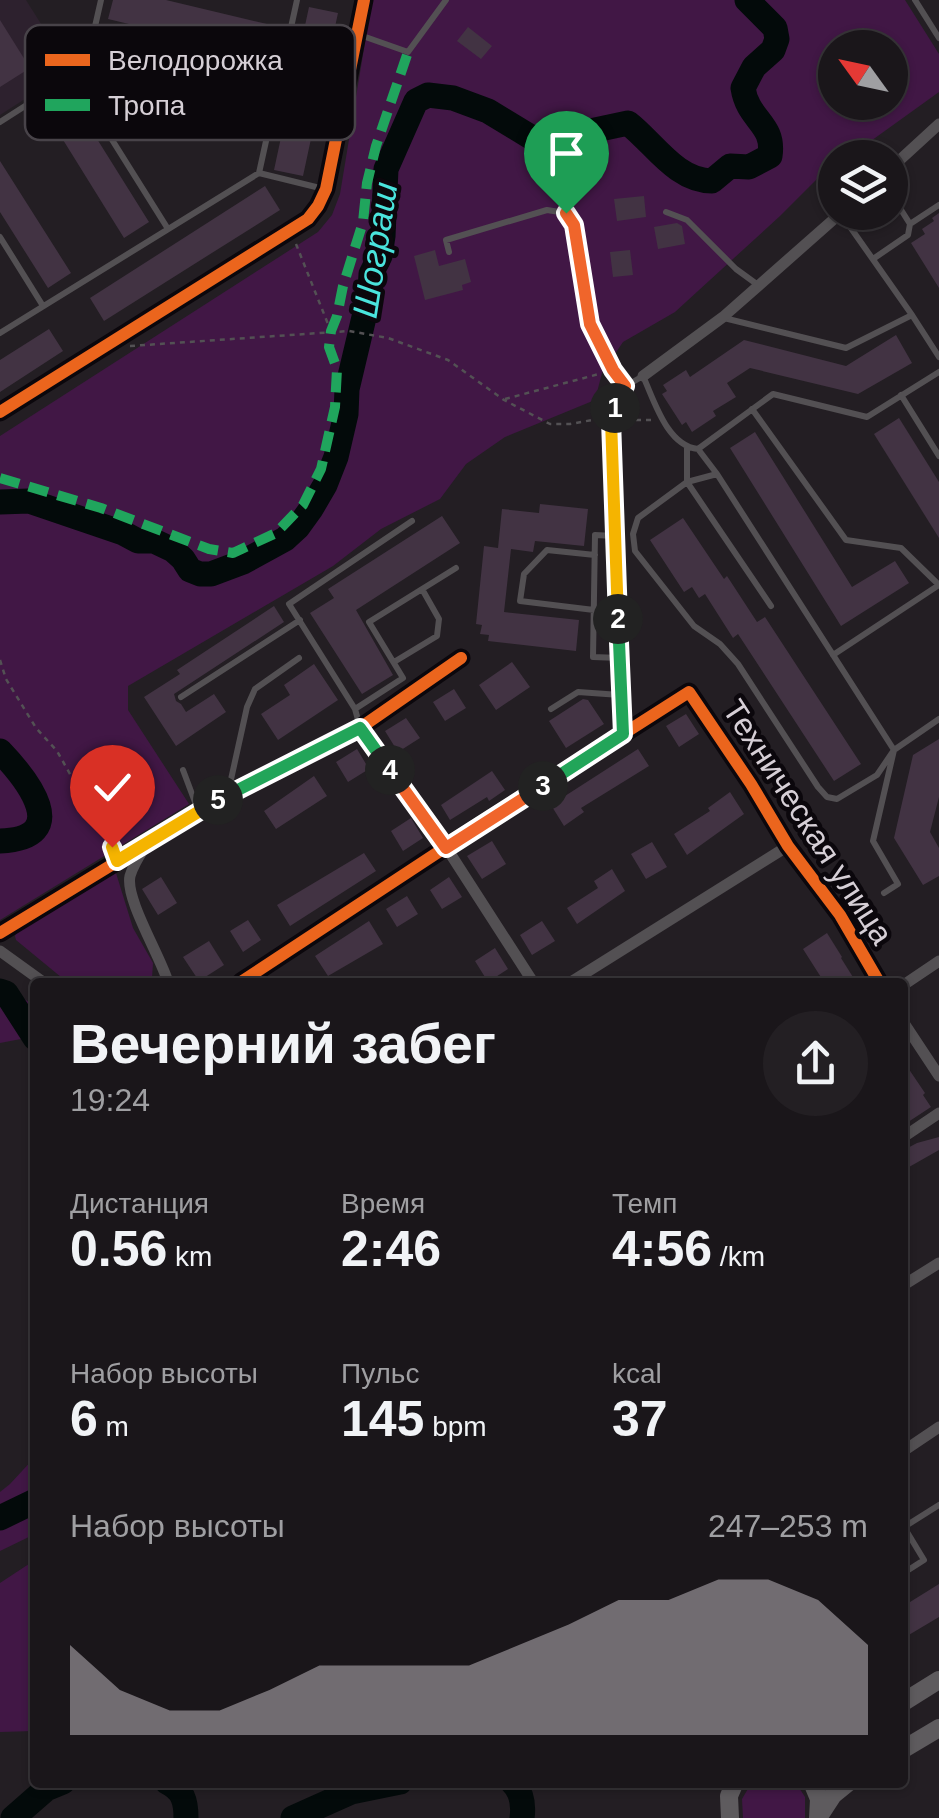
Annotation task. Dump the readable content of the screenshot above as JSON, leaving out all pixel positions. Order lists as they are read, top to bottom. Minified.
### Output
{"streets":{"street":["Техническая улица"]},"water":["Шограш"],"legend":["Велодорожка","Тропа"],"north":"top left","page":{"pins":["1","2","4","3","5"],"heading":["Вечерний забег","19:24"],"stats":[["Дистанция","0.56 km"],["Время","2:46"],["Темп","4:56 /km"],["Набор высоты","6 m"],["Пульс","145 bpm"],["kcal","37"]],"chart":["Набор высоты","247–253 m"]}}
